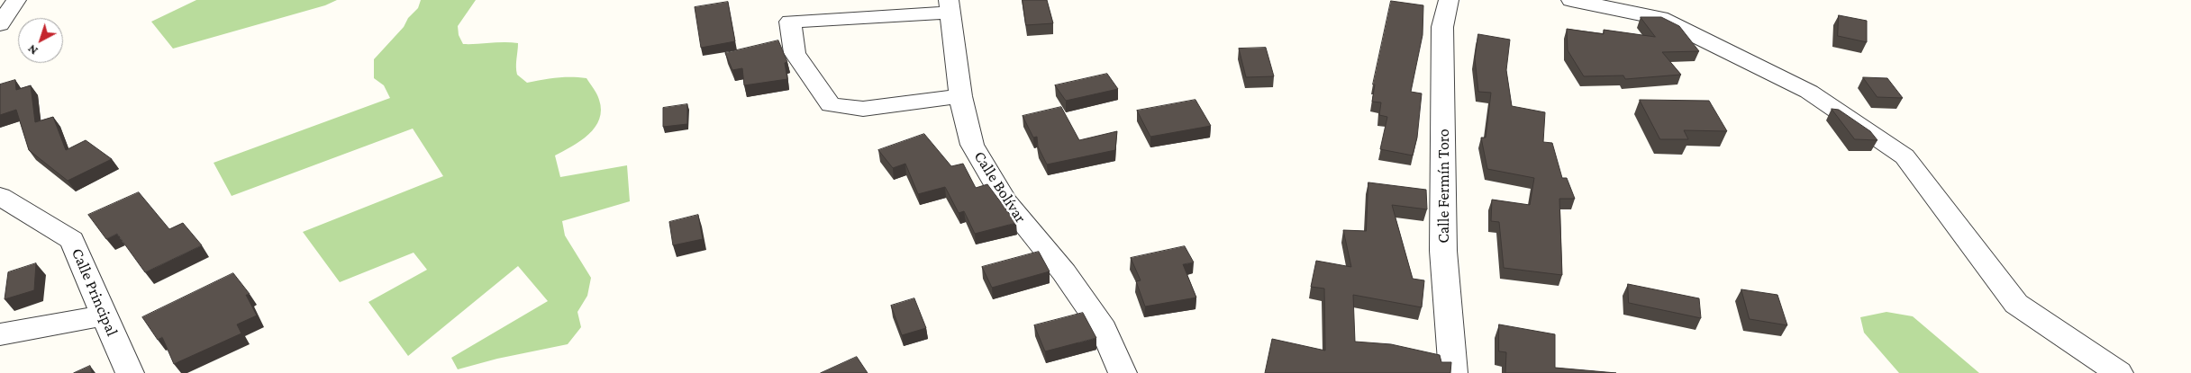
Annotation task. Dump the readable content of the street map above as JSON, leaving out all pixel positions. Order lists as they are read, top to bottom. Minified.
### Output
{"streets":{"street":["Calle Fermín Toro","Calle Bolívar","Calle Principal"]},"north":"bottom left"}
